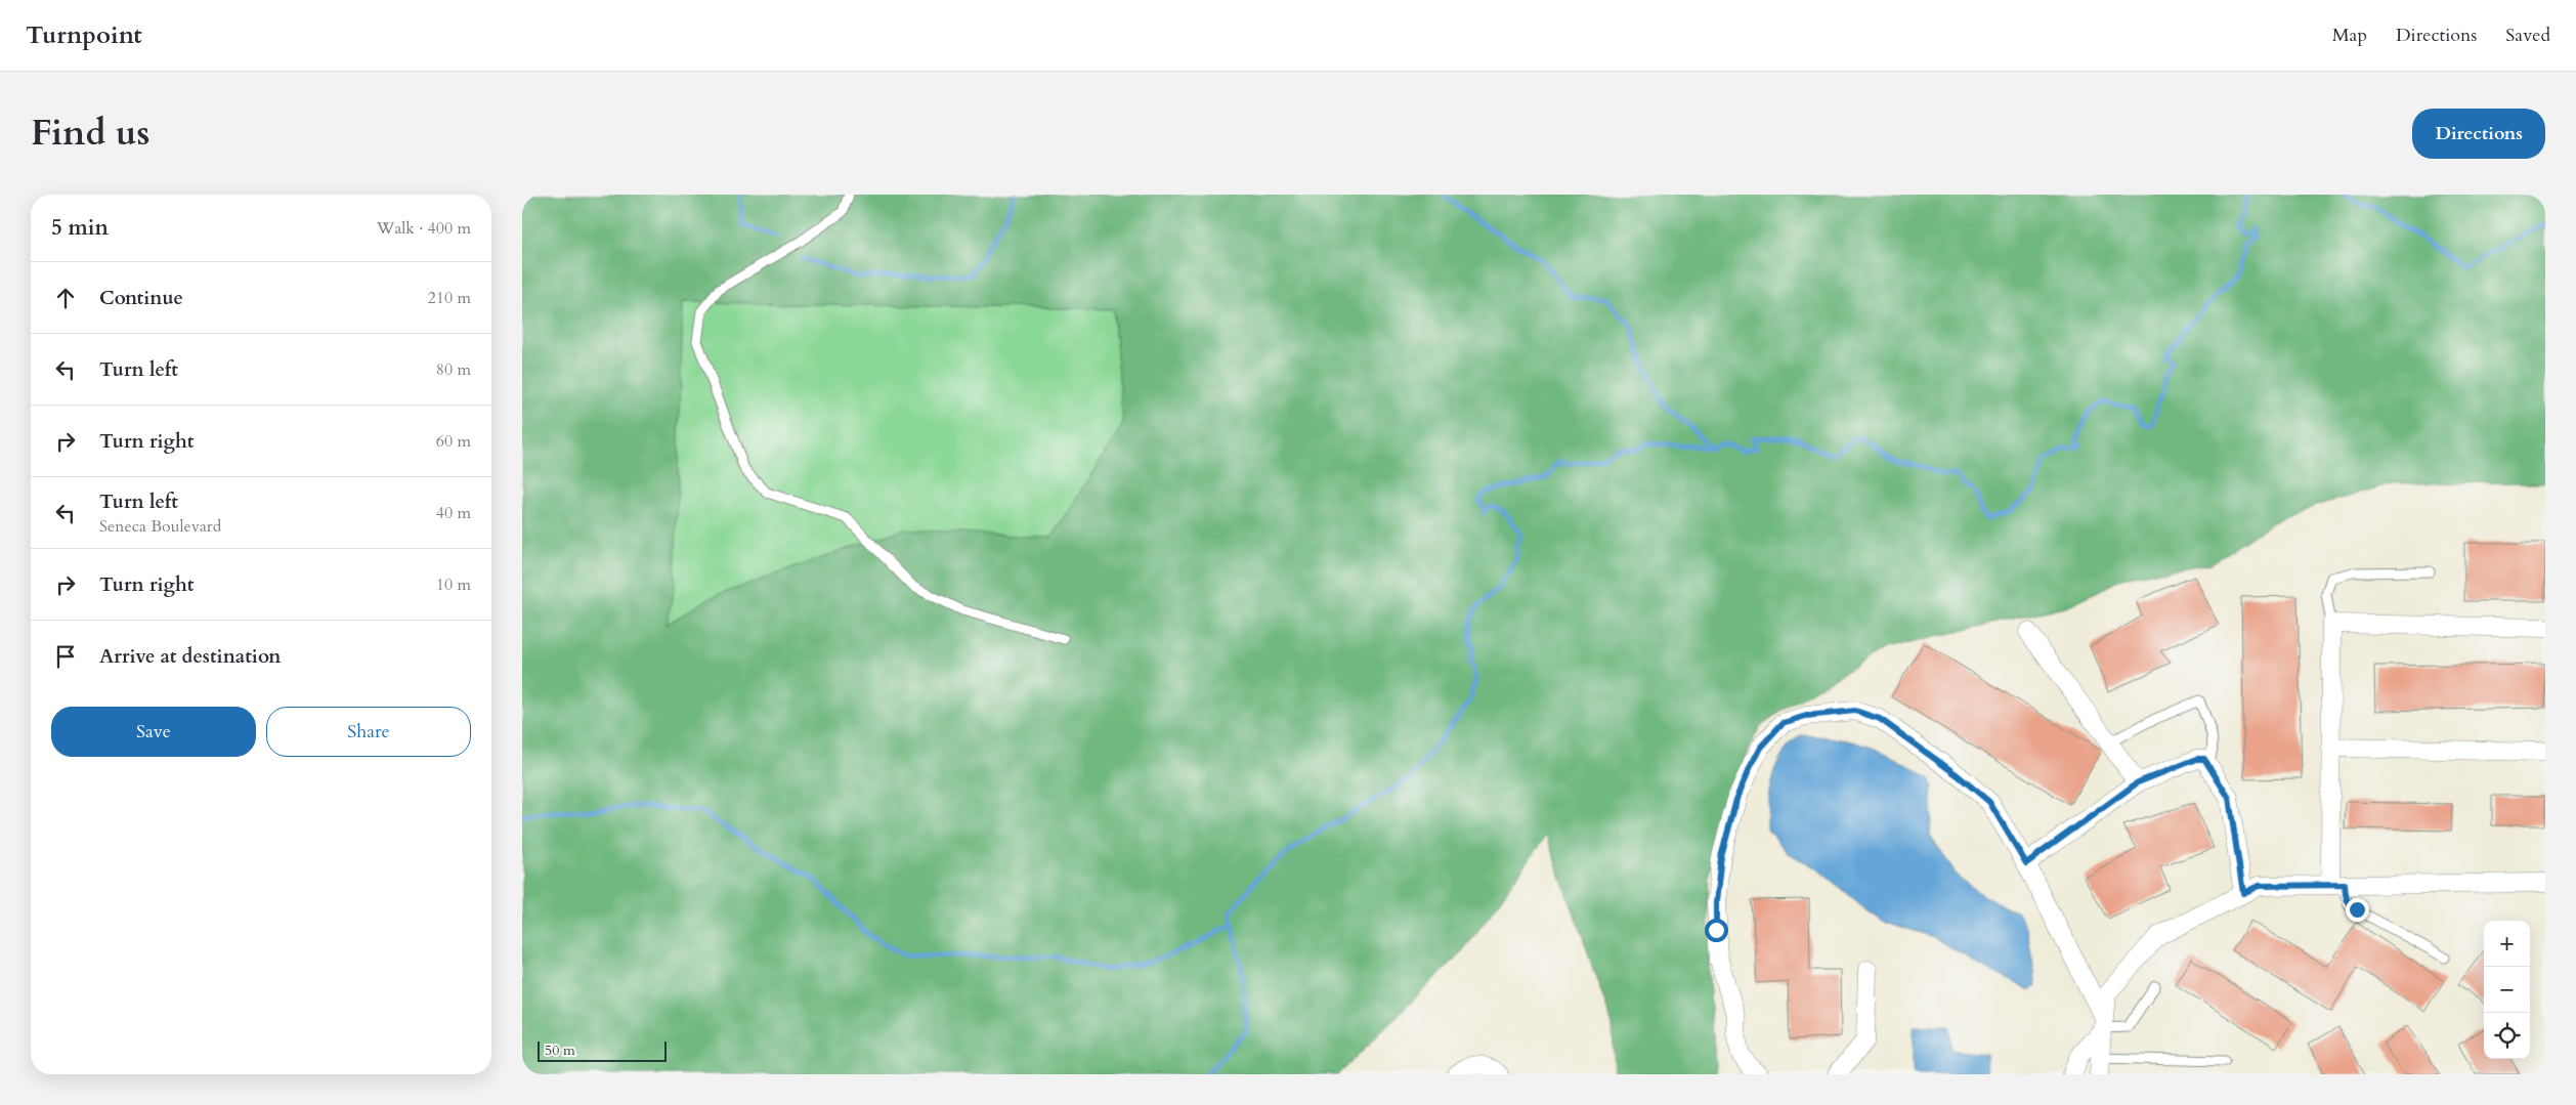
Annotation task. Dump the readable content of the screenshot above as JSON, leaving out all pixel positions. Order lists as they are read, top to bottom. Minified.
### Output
{"scale_bar":"50 m","page":{"header":"Turnpoint","nav":["Map","Directions","Saved"],"title":"Find us","buttons":["Directions",["Save","Share"]],"heading":["5 min","Walk · 400 m"],"list":[["Continue","210 m"],["Turn left","80 m"],["Turn right","60 m"],["Turn left","Seneca Boulevard","40 m"],["Turn right","10 m"],"Arrive at destination"],"map_buttons":["+","−"],"scale":"50 m"}}
